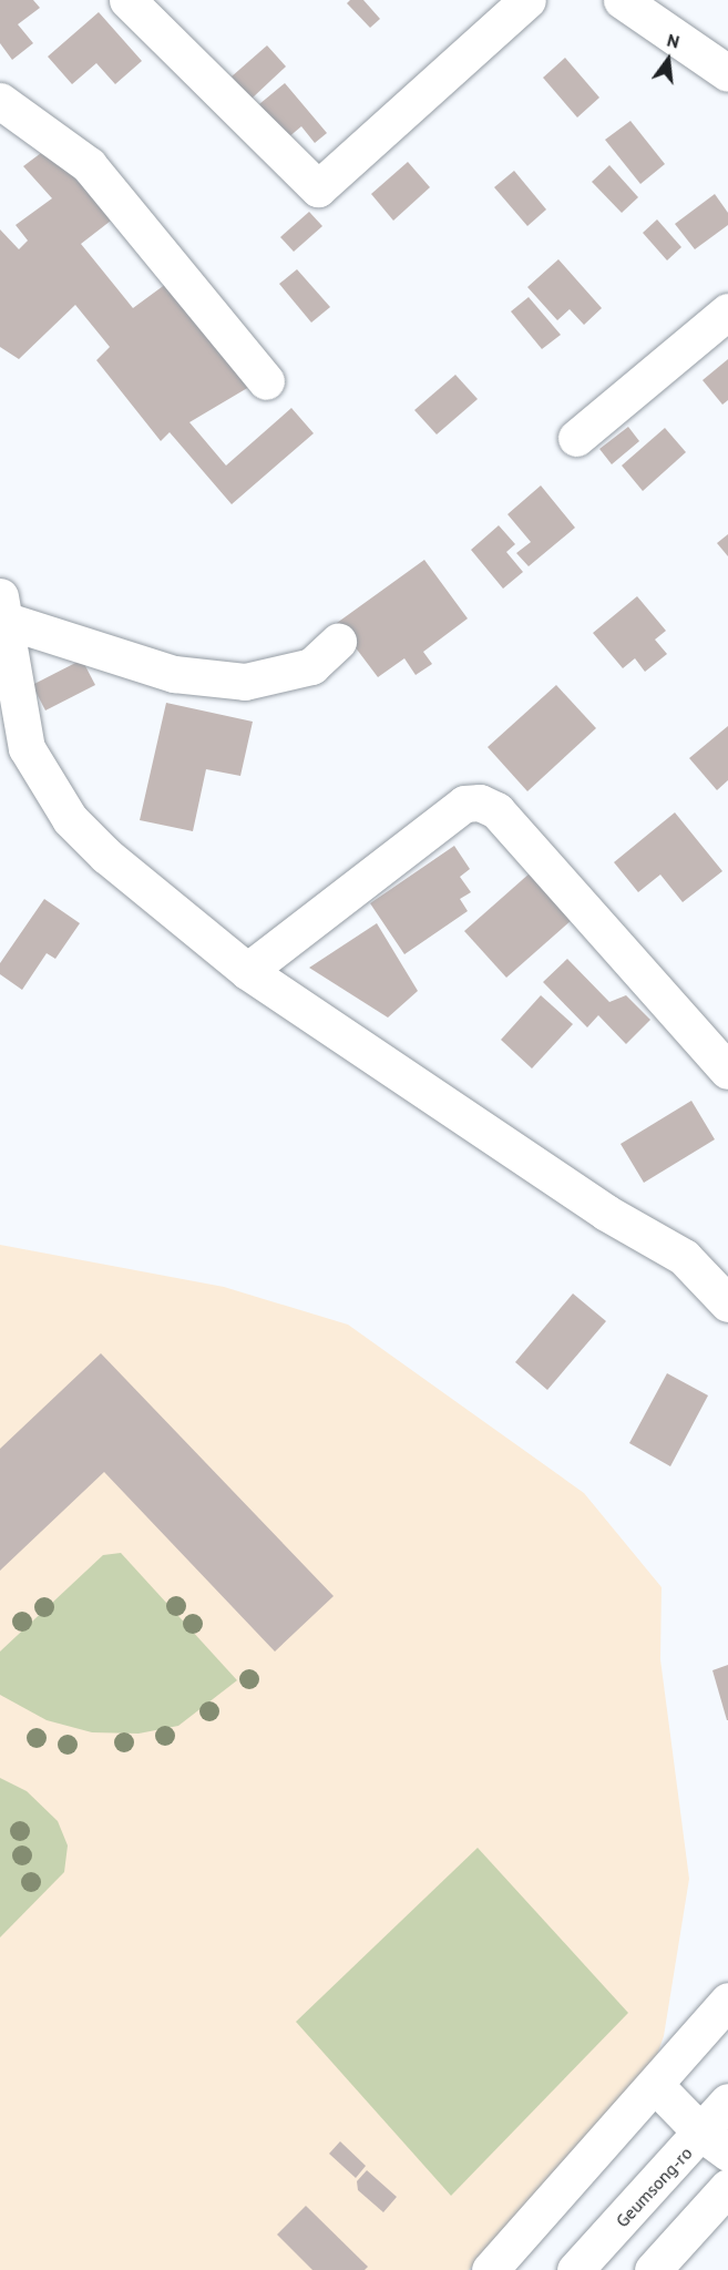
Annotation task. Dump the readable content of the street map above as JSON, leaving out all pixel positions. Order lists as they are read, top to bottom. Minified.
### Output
{"streets":{"street":["Geumsong-ro"]},"north":"top"}
